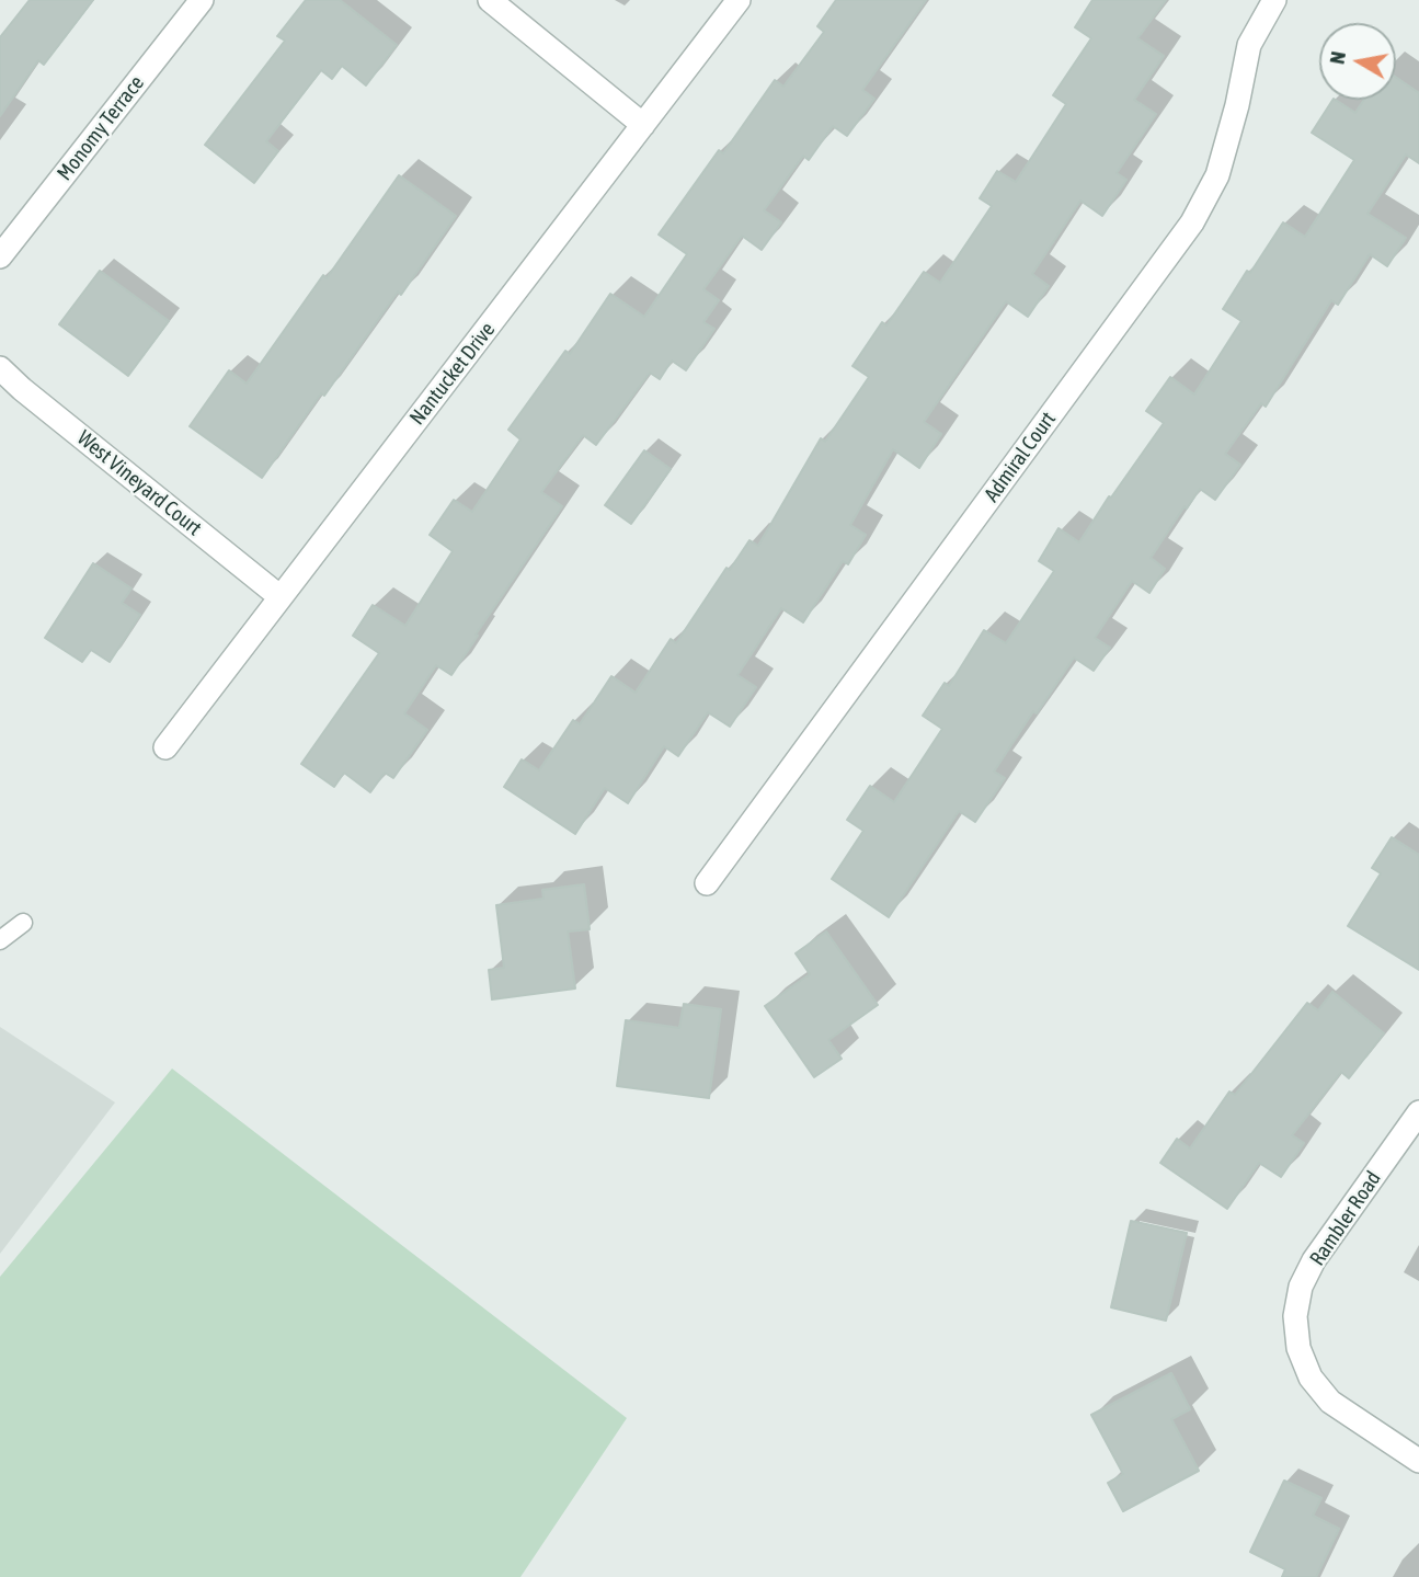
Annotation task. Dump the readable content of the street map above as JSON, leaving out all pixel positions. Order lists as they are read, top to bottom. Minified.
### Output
{"streets":{"street":["Monomy Terrace","Nantucket Drive","Admiral Court","West Vineyard Court","Rambler Road"]},"crossings":[["Nantucket Drive","West Vineyard Court"]],"north":"left"}
